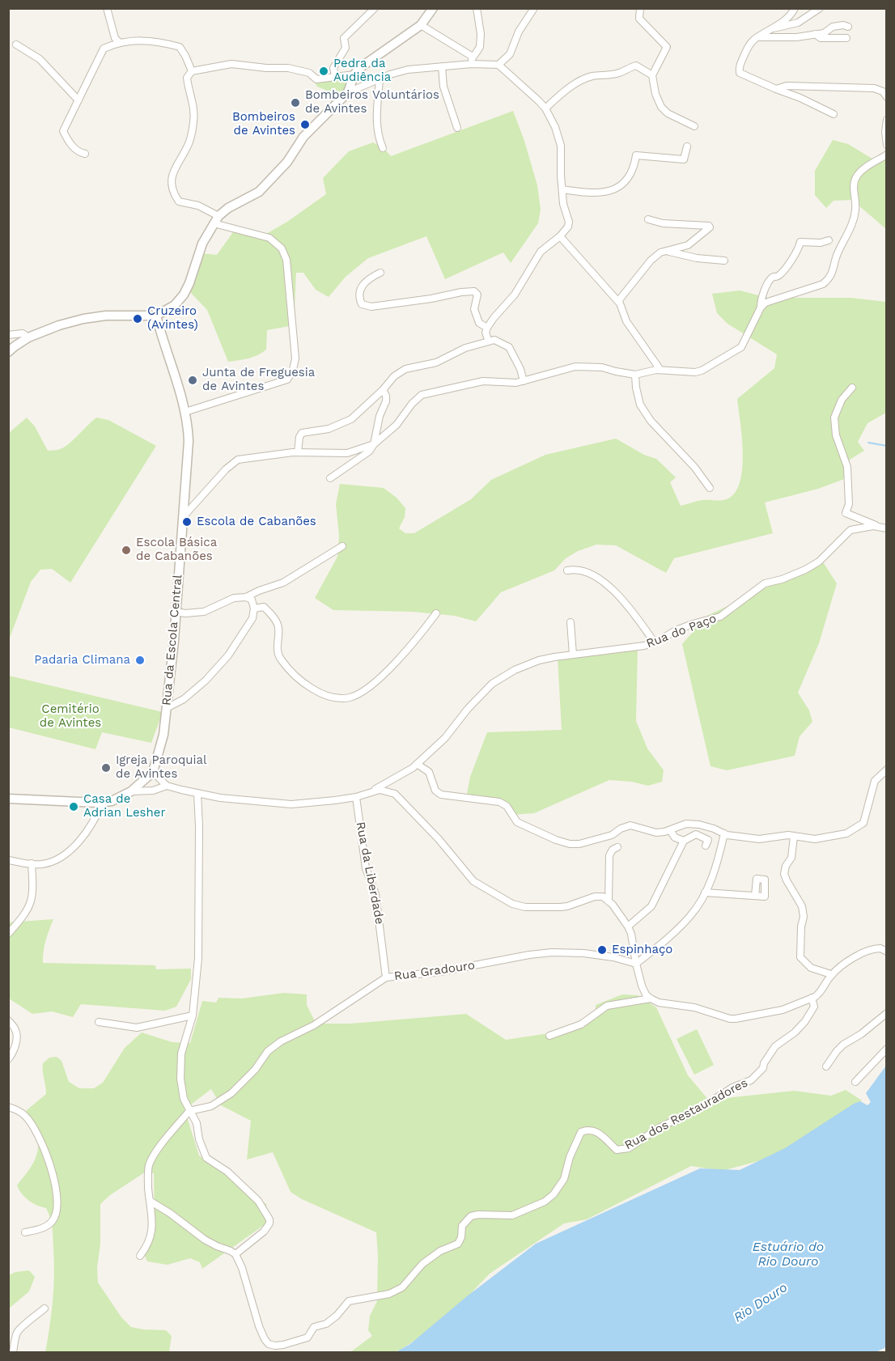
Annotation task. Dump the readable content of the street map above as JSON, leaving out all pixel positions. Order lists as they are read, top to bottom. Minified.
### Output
{"streets":{"street":["Rua do Paço","Rua da Escola Central","Rua da Liberdade","Rua Gradouro","Rua dos Restauradores"]},"crossings":[["Rua do Paço","Rua da Liberdade"],["Rua da Liberdade","Rua Gradouro"]],"water":["Estuário do Rio Douro","Rio Douro"],"parks":["Cemitério de Avintes"],"places":["Pedra da Audiência","Bombeiros Voluntários de Avintes","Bombeiros de Avintes","Cruzeiro (Avintes)","Junta de Freguesia de Avintes","Escola de Cabanões","Escola Básica de Cabanões","Padaria Climana","Igreja Paroquial de Avintes","Casa de Adrian Lesher","Espinhaço"]}
